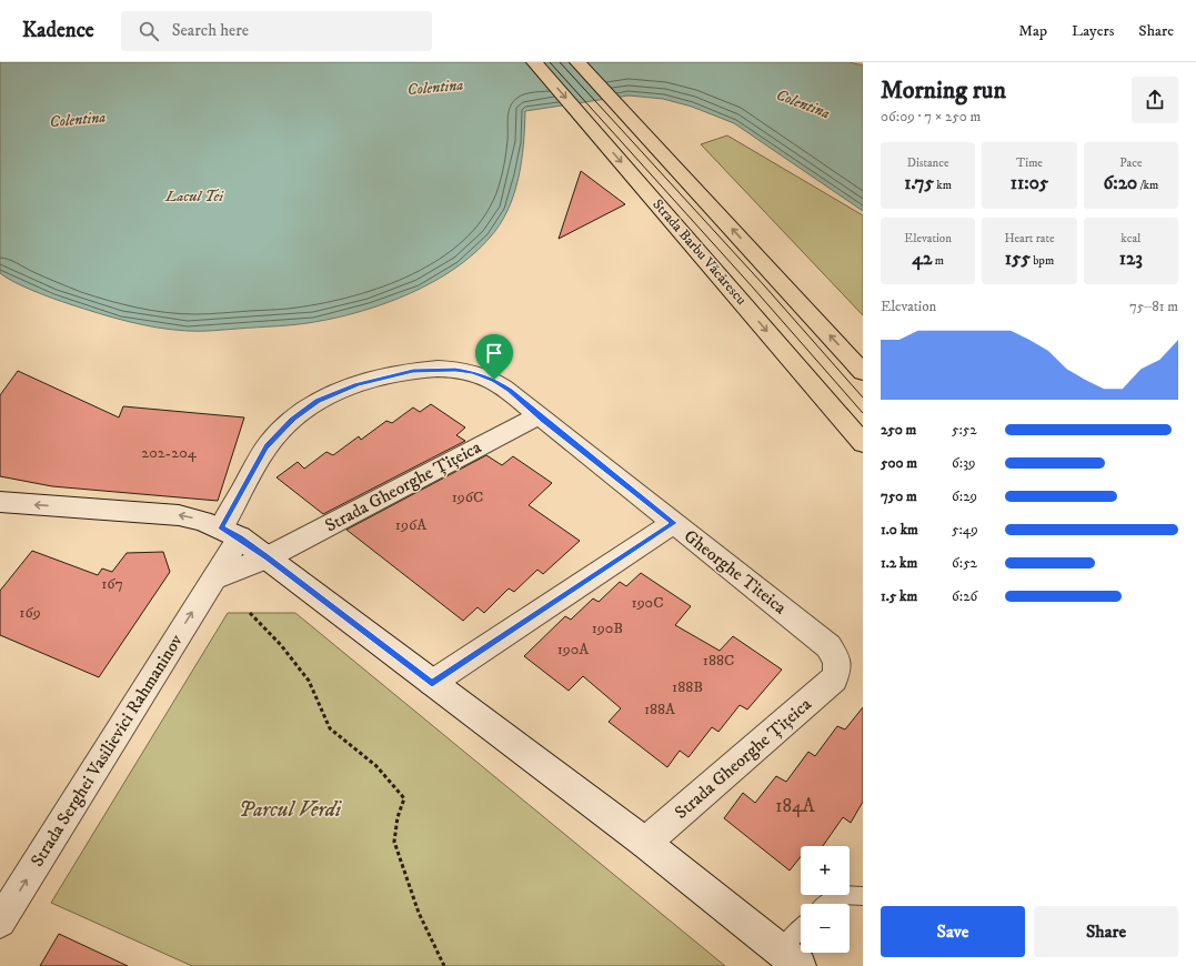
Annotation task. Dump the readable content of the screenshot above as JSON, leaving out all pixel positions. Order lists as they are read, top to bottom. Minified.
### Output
{"streets":{"main road":["Strada Barbu Văcărescu"],"street":["Strada Gheorghe Țițeica","Gheorghe Titeica","Strada Serghei Vasilievici Rahmaninov"]},"crossings":[["Strada Gheorghe Țițeica","Gheorghe Titeica"],["Gheorghe Titeica","Strada Serghei Vasilievici Rahmaninov"]],"one_way":["Strada Serghei Vasilievici Rahmaninov"],"water":["Colentina","Lacul Tei"],"parks":["Parcul Verdi"],"house_numbers":["202-204","196C","196A","167","190C","169","190B","190A","188C","188B","188A","184A"],"page":{"header":"Kadence","search":"Search here","nav":["Map","Layers","Share"],"heading":["Morning run","06:09 · 7 × 250 m"],"stats":[["Distance","1.75 km"],["Time","11:05"],["Pace","6:20 /km"],["Elevation","42 m"],["Heart rate","155 bpm"],["kcal","123"]],"chart":["Elevation","75–81 m"],"list":[{"name":"250 m","note":"5:52"},{"name":"500 m","note":"6:39"},{"name":"750 m","note":"6:29"},{"name":"1.0 km","note":"5:49"},{"name":"1.2 km","note":"6:52"},{"name":"1.5 km","note":"6:26"}],"map_buttons":["+","−"],"buttons":["Save","Share"]}}
